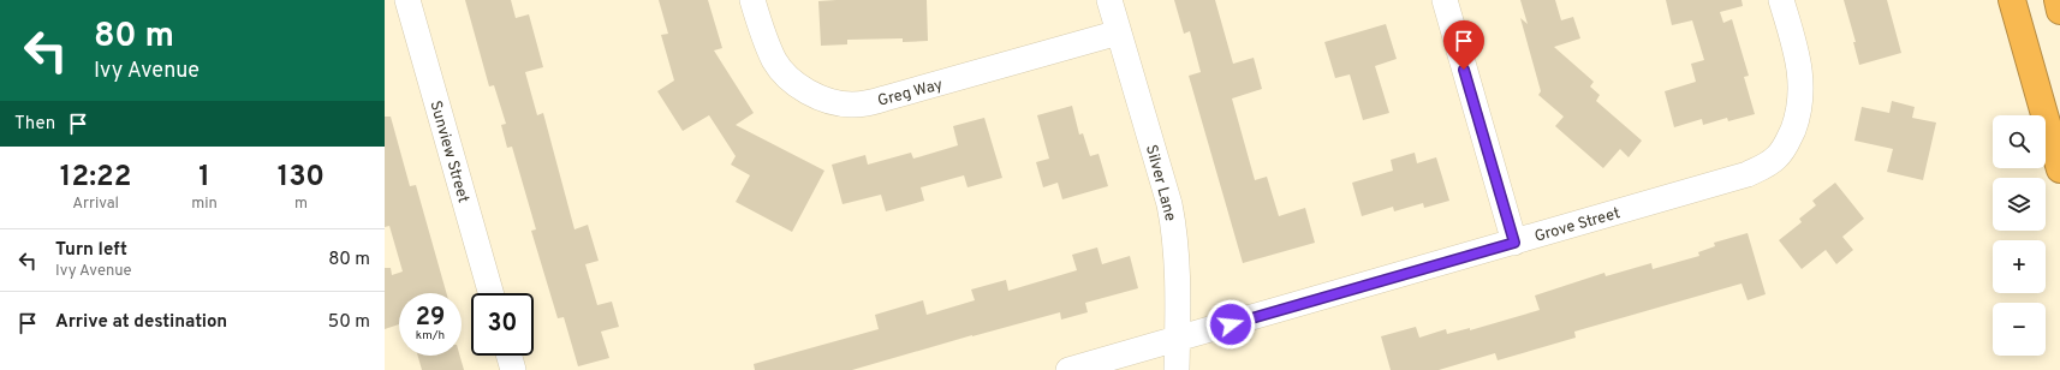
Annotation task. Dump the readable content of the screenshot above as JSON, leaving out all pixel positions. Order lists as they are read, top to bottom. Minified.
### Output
{"streets":{"street":["Greg Way","Sunview Street","Silver Lane","Grove Street"]},"crossings":[["Greg Way","Silver Lane"],["Silver Lane","Grove Street"]],"page":{"turn":["80 m","Ivy Avenue"],"then":"Then","map_buttons":["+","−"],"eta":["12:22","Arrival","1","min","130","m"],"list":[{"name":"Turn left","note":"Ivy Avenue","value":"80 m"},{"name":"Arrive at destination","value":"50 m"}],"speed":"29 km/h","limit":"30"}}
